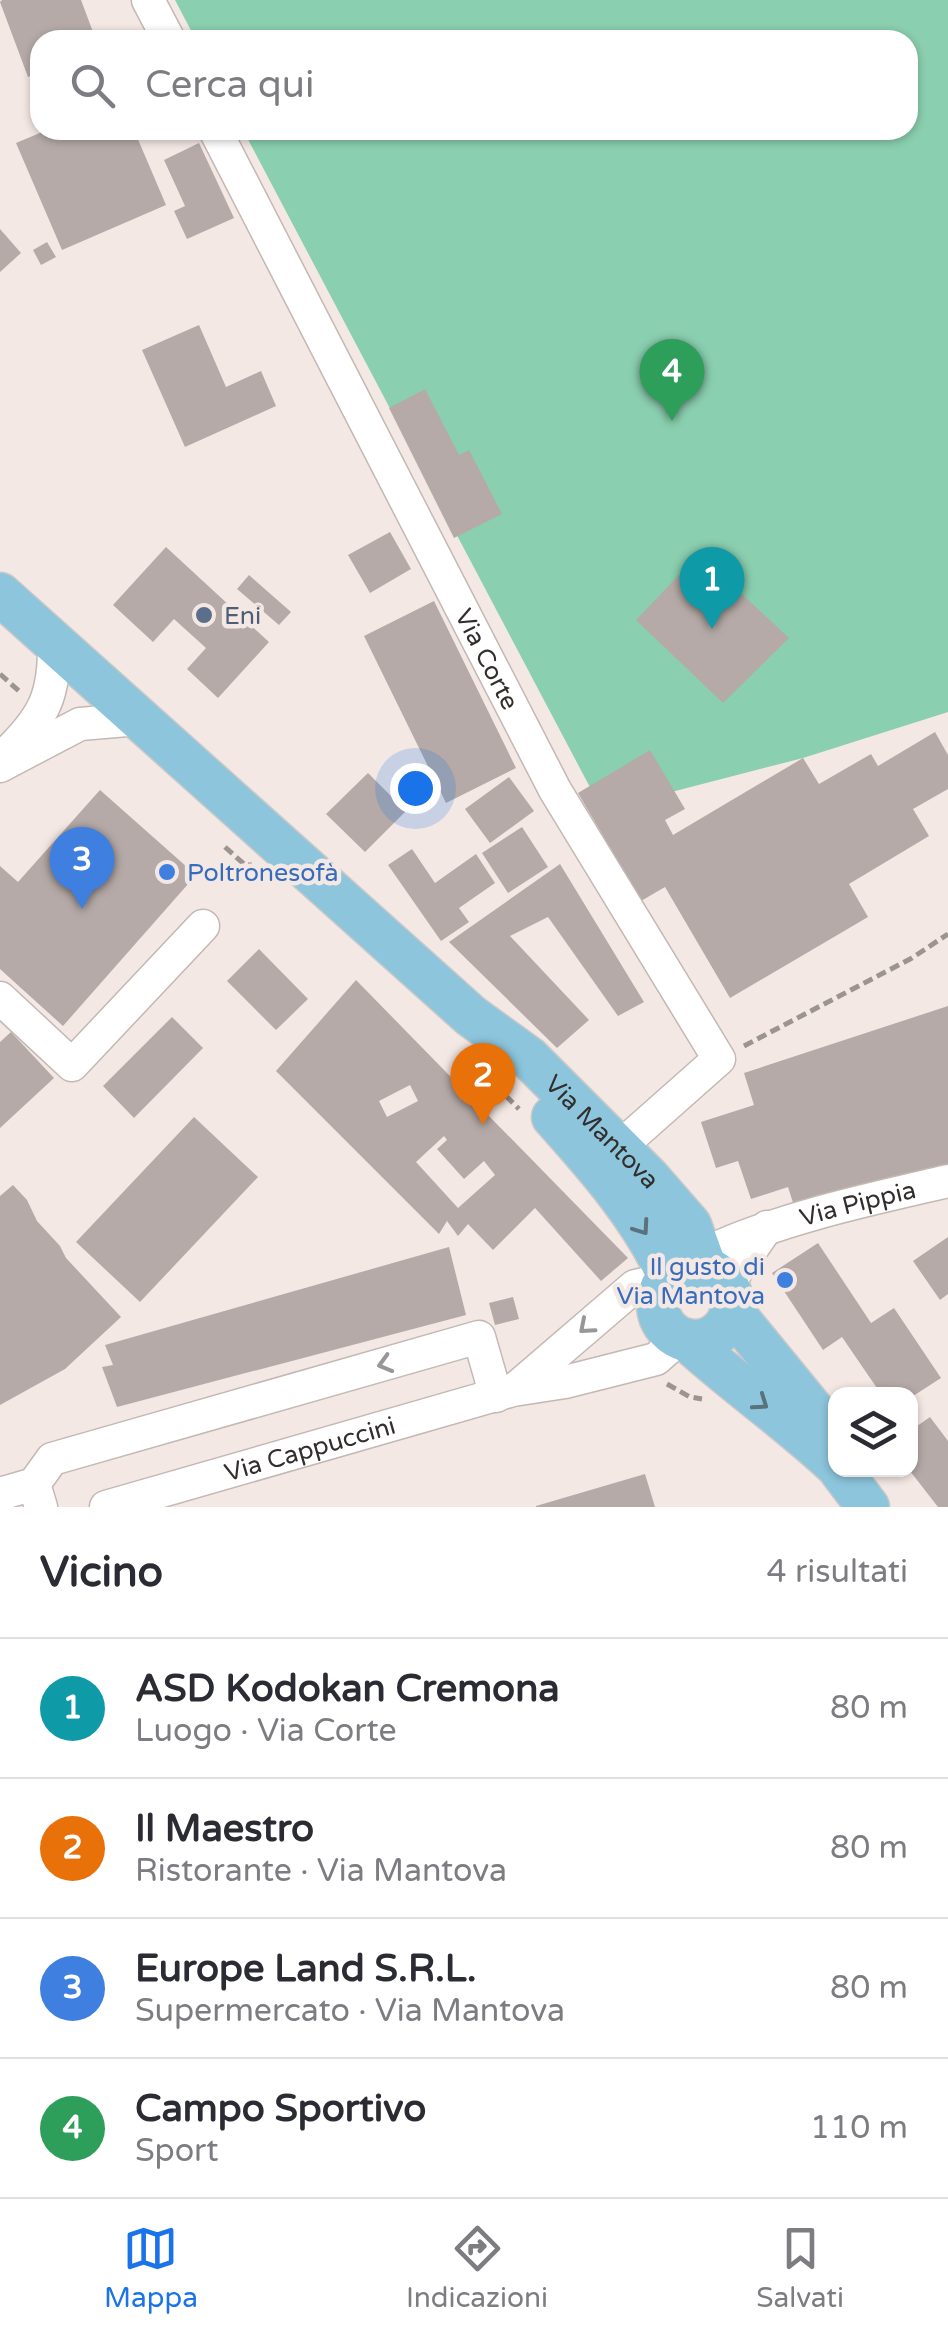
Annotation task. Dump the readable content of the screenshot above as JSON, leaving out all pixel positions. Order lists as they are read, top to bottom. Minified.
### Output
{"streets":{"main road":["Via Mantova"],"street":["Via Corte","Via Pippia","Via Cappuccini"]},"crossings":[["Via Mantova","Via Pippia"],["Via Mantova","Via Cappuccini"],["Via Pippia","Via Cappuccini"]],"places":["Eni","Poltronesofà","Il gusto di Via Mantova"],"page":{"search":"Cerca qui","pins":["4","1","3","2"],"heading":["Vicino","4 risultati"],"list":[{"mark":"1","name":"ASD Kodokan Cremona","note":"Luogo · Via Corte","value":"80 m"},{"mark":"2","name":"Il Maestro","note":"Ristorante · Via Mantova","value":"80 m"},{"mark":"3","name":"Europe Land S.R.L.","note":"Supermercato · Via Mantova","value":"80 m"},{"mark":"4","name":"Campo Sportivo","note":"Sport","value":"110 m"}],"nav":["Mappa","Indicazioni","Salvati"]}}
